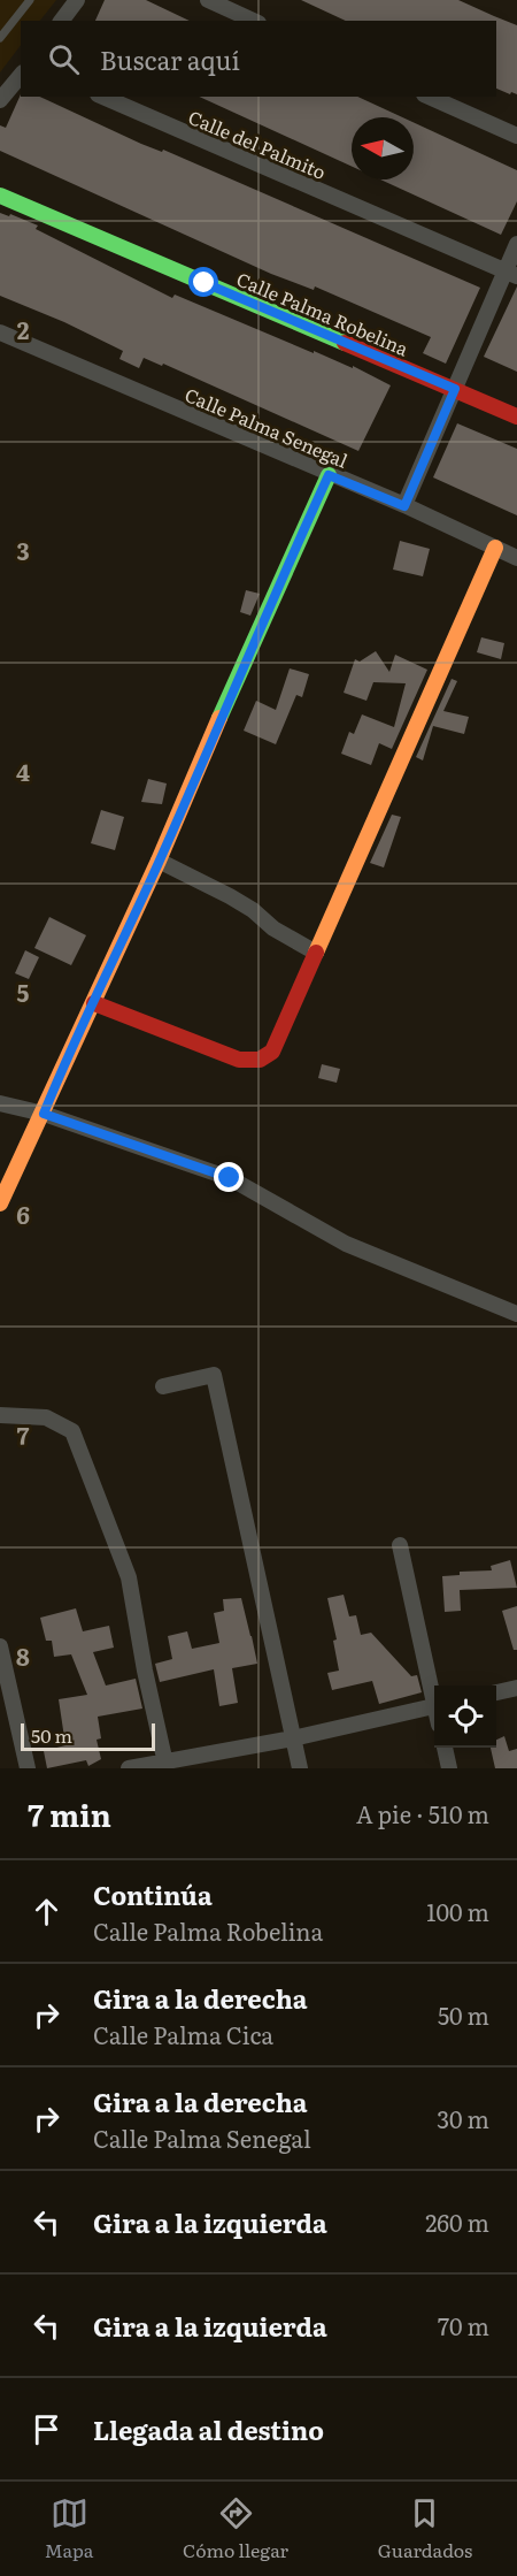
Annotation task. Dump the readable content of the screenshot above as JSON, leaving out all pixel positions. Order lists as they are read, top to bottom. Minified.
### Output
{"streets":{"street":["Calle del Palmito","Calle Palma Robelina","Calle Palma Senegal"]},"scale_bar":"50 m","north":"left","page":{"search":"Buscar aquí","scale":"50 m","heading":["7 min","A pie · 510 m"],"list":[["Continúa","Calle Palma Robelina","100 m"],["Gira a la derecha","Calle Palma Cica","50 m"],["Gira a la derecha","Calle Palma Senegal","30 m"],["Gira a la izquierda","260 m"],["Gira a la izquierda","70 m"],"Llegada al destino"],"nav":["Mapa","Cómo llegar","Guardados"]},"grid":{"rows":["2","3","4","5","6","7","8"]}}
